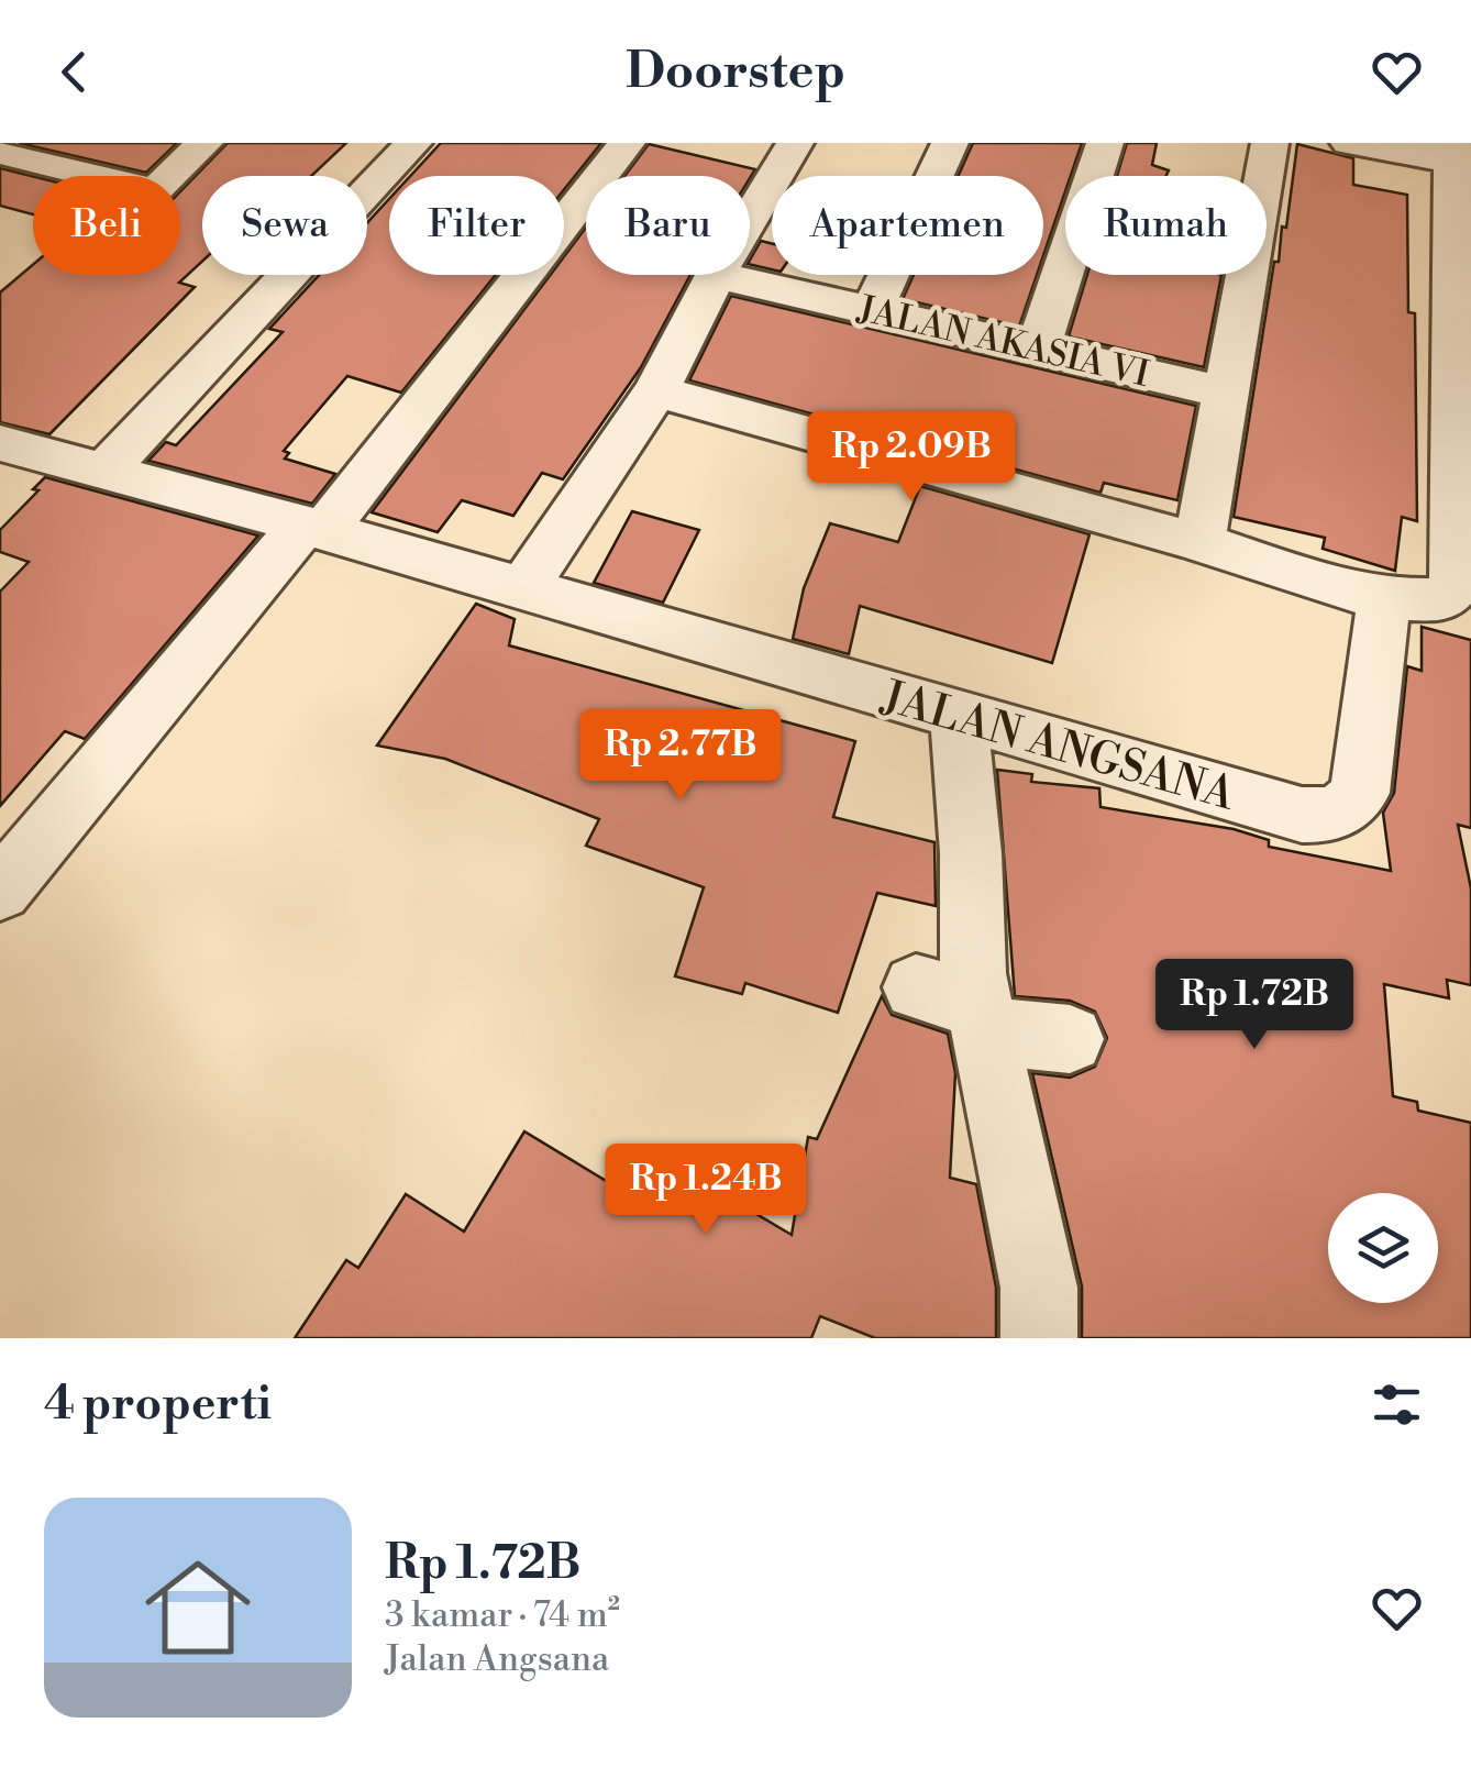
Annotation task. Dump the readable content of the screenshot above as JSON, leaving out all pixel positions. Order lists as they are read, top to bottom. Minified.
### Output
{"streets":{"street":["JALAN AKASIA VI","JALAN ANGSANA"]},"page":{"header":"Doorstep","chip":["Beli","Sewa","Filter","Baru","Apartemen","Rumah"],"price":["Rp 2.09B","Rp 2.77B","Rp 1.72B","Rp 1.24B"],"heading":"4 properti","list":[{"name":"Rp 1.72B","note":"3 kamar · 74 m² · Jalan Angsana"}]}}
